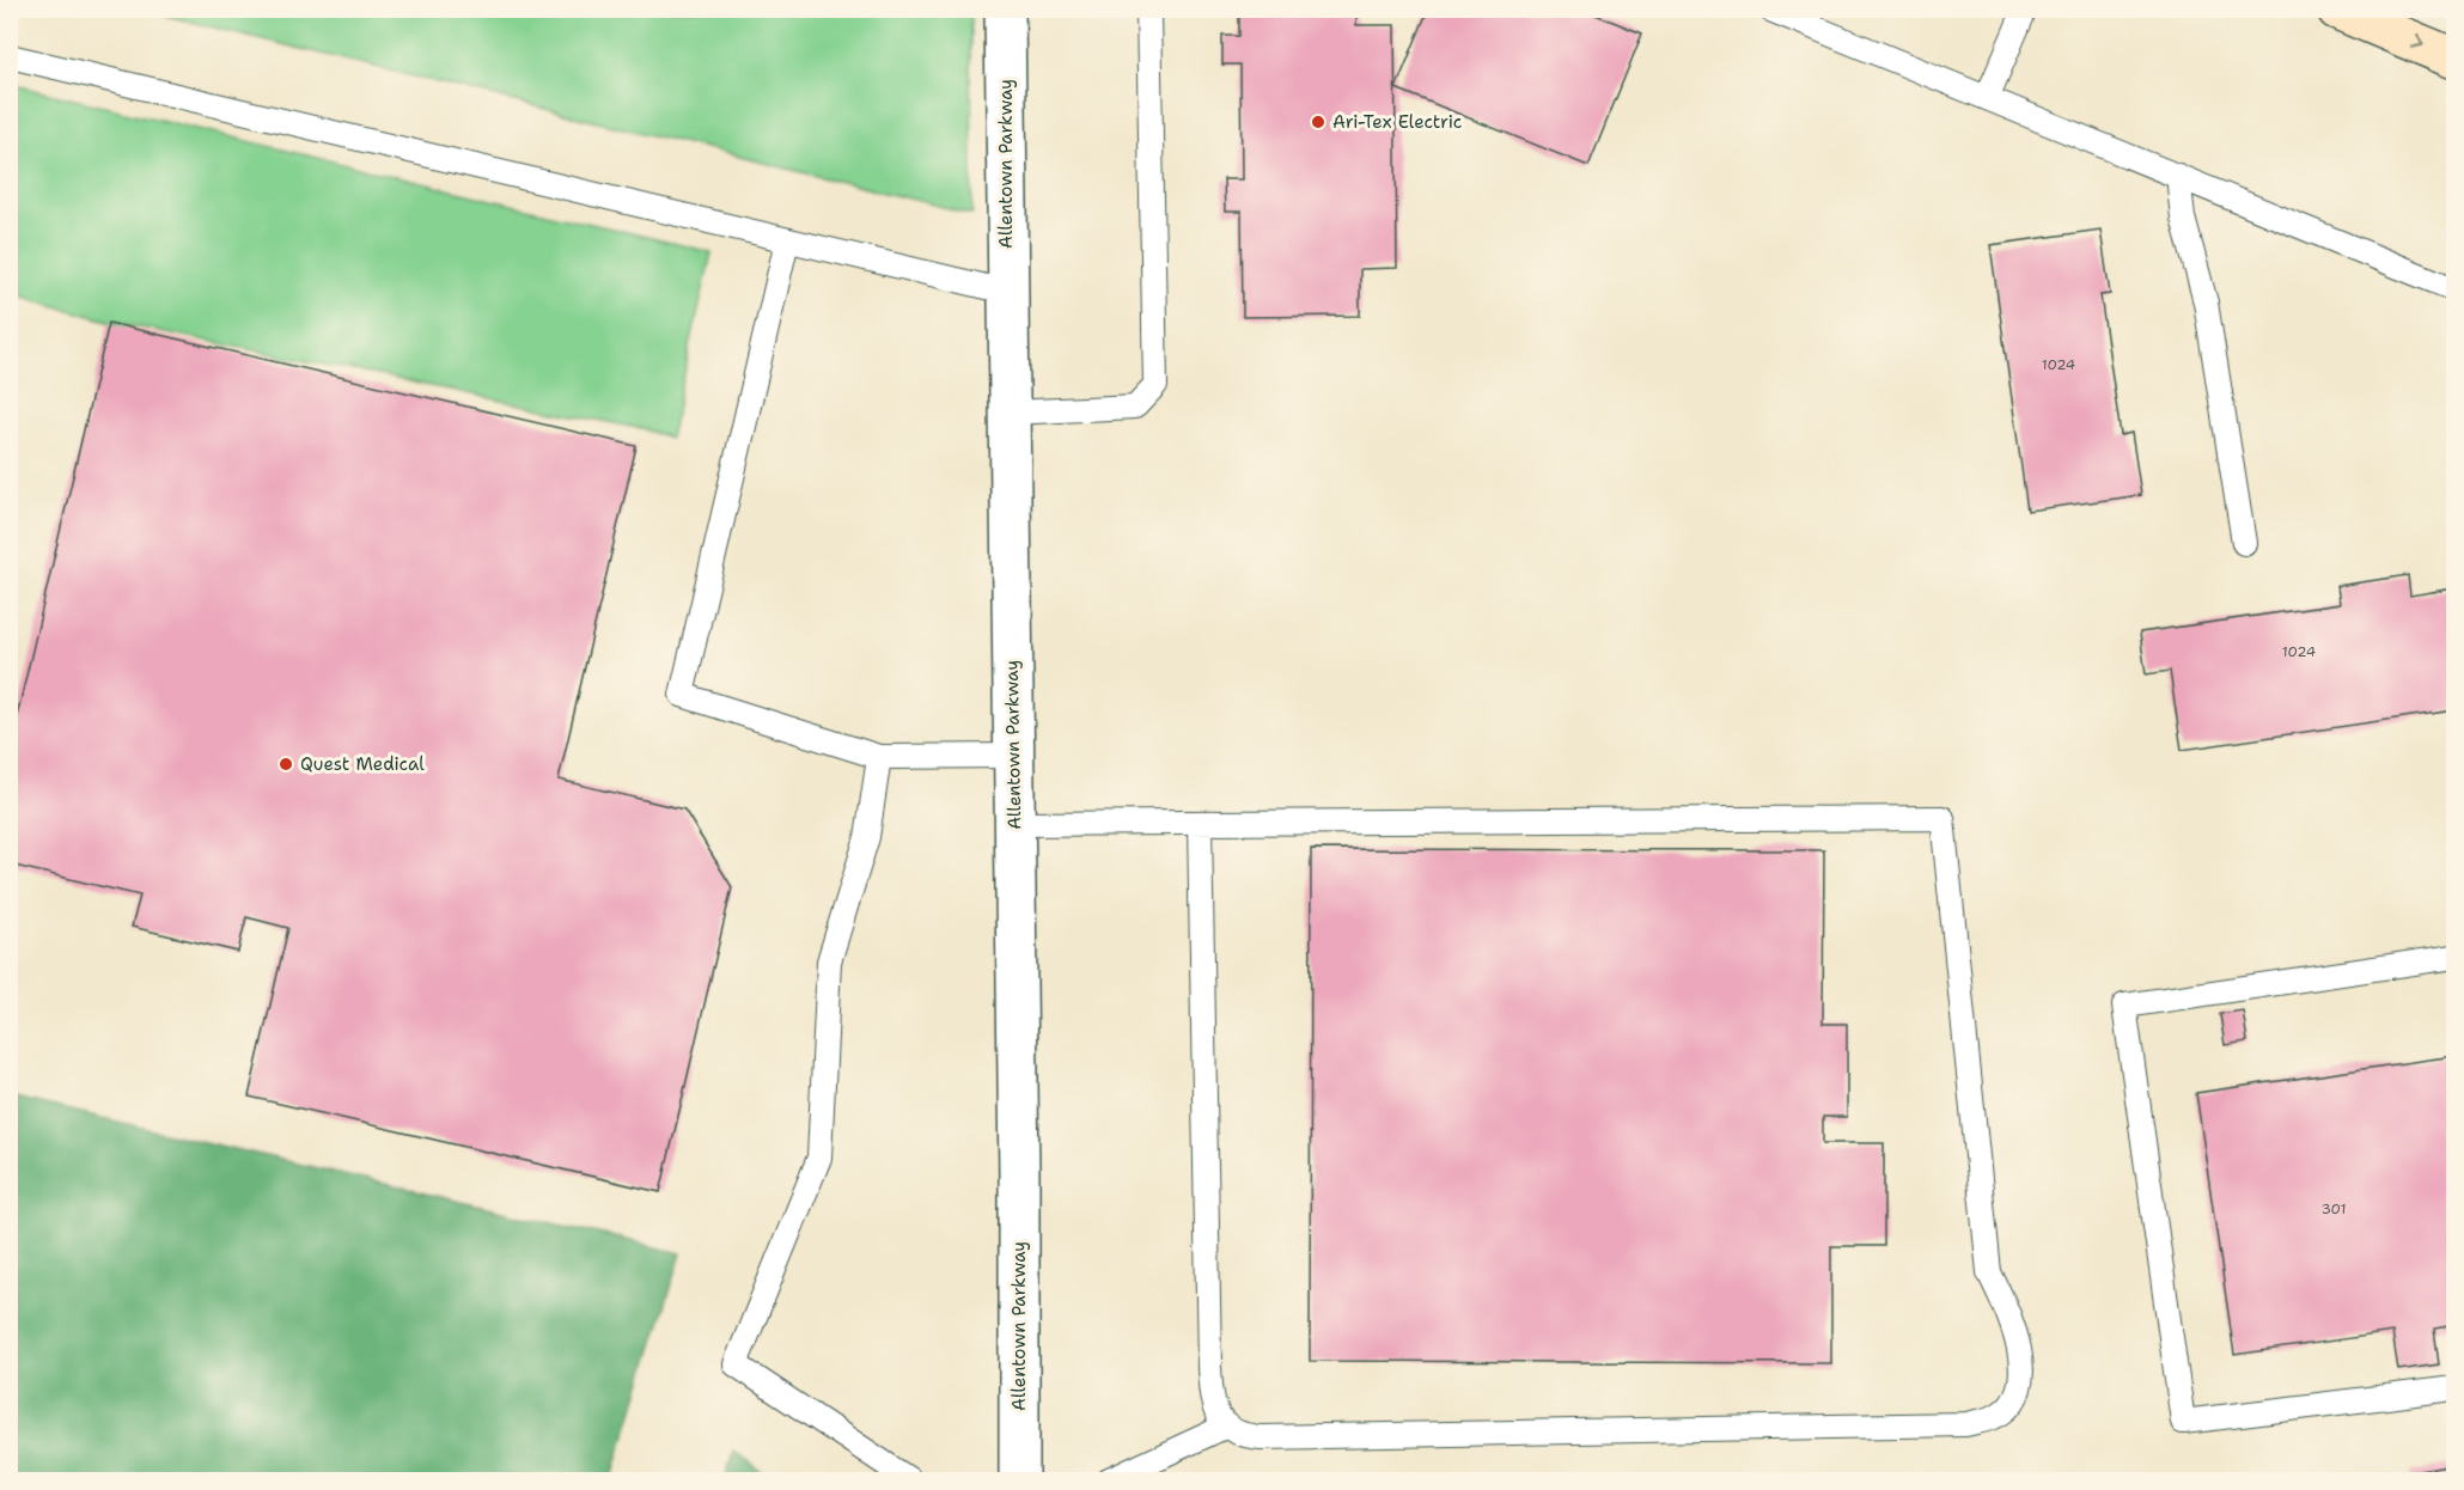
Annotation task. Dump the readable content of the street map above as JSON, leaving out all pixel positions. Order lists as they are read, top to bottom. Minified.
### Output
{"streets":{"street":["Allentown Parkway"]},"places":["Ari-Tex Electric","Quest Medical"],"house_numbers":["1024","1024","301"]}
